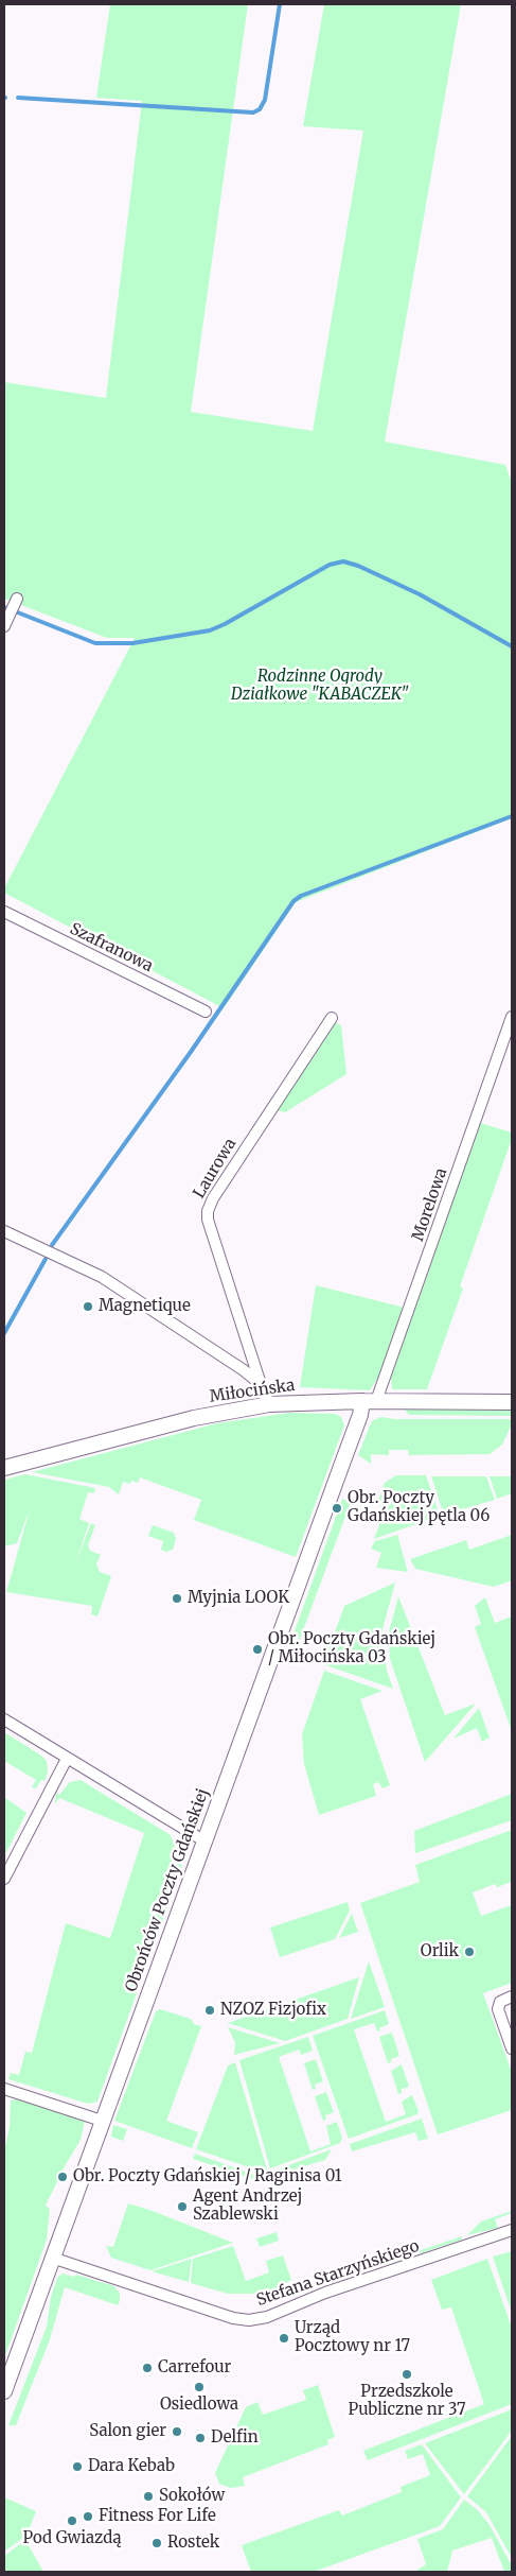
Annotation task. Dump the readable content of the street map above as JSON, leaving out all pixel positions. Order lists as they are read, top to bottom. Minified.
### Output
{"streets":{"street":["Szafranowa","Laurowa","Morelowa","Miłocińska","Obrońców Poczty Gdańskiej","Stefana Starzyńskiego"]},"crossings":[["Laurowa","Miłocińska"],["Morelowa","Miłocińska"],["Morelowa","Obrońców Poczty Gdańskiej"],["Miłocińska","Obrońców Poczty Gdańskiej"],["Obrońców Poczty Gdańskiej","Stefana Starzyńskiego"]],"parks":["Rodzinne Ogrody Działkowe \"KABACZEK\""],"places":["Magnetique","Obr. Poczty Gdańskiej pętla 06","Myjnia LOOK","Obr. Poczty Gdańskiej / Miłocińska 03","Orlik","NZOZ Fizjofix","Obr. Poczty Gdańskiej / Raginisa 01","Agent Andrzej Szablewski","Urząd Pocztowy nr 17","Carrefour","Przedszkole Publiczne nr 37","Osiedlowa","Salon gier","Delfin","Dara Kebab","Sokołów","Fitness For Life","Pod Gwiazdą","Rostek"]}
